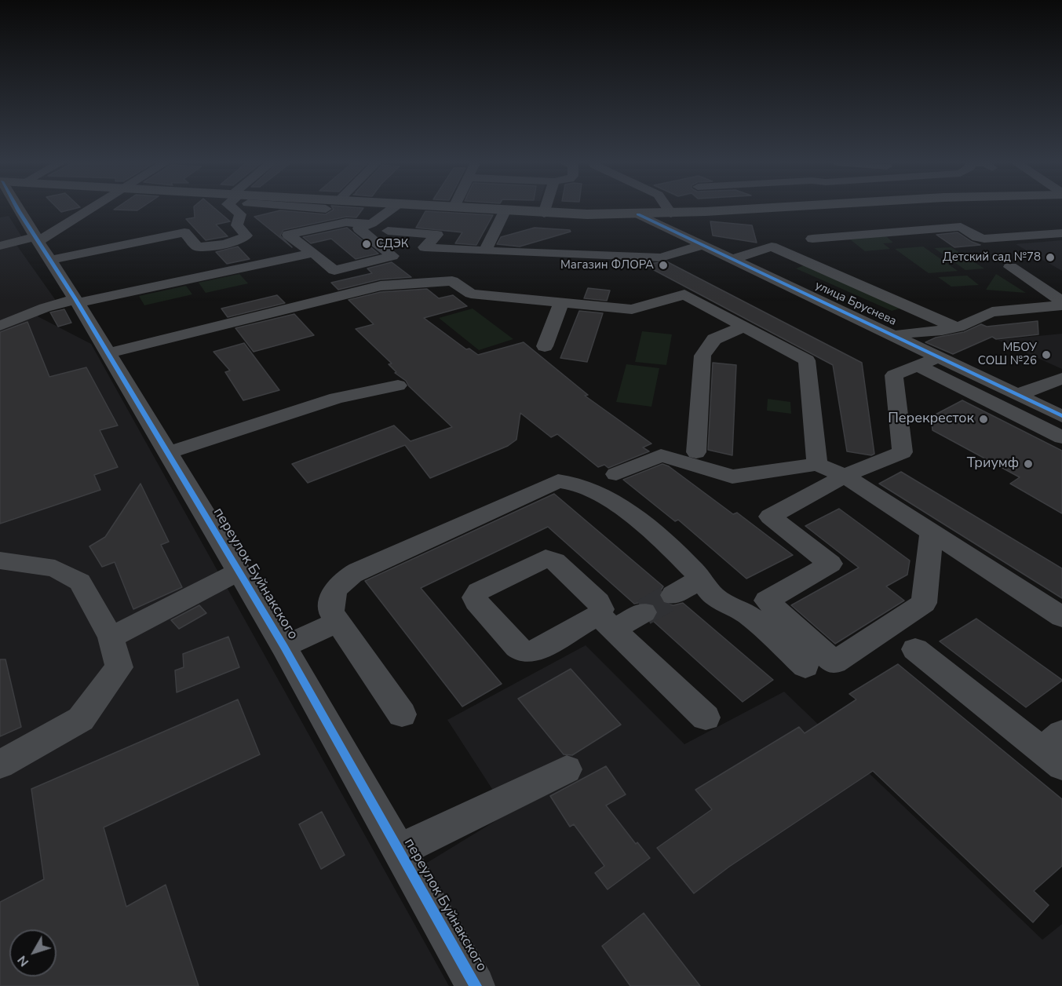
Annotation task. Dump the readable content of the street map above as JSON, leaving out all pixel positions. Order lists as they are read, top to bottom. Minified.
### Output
{"streets":{"street":["улица Бруснева","переулок Буйнакского"]},"places":["СДЭК","Детский сад №78","Магазин ФЛОРА","МБОУ СОШ №26","Перекресток","Триумф"],"north":"bottom left"}
